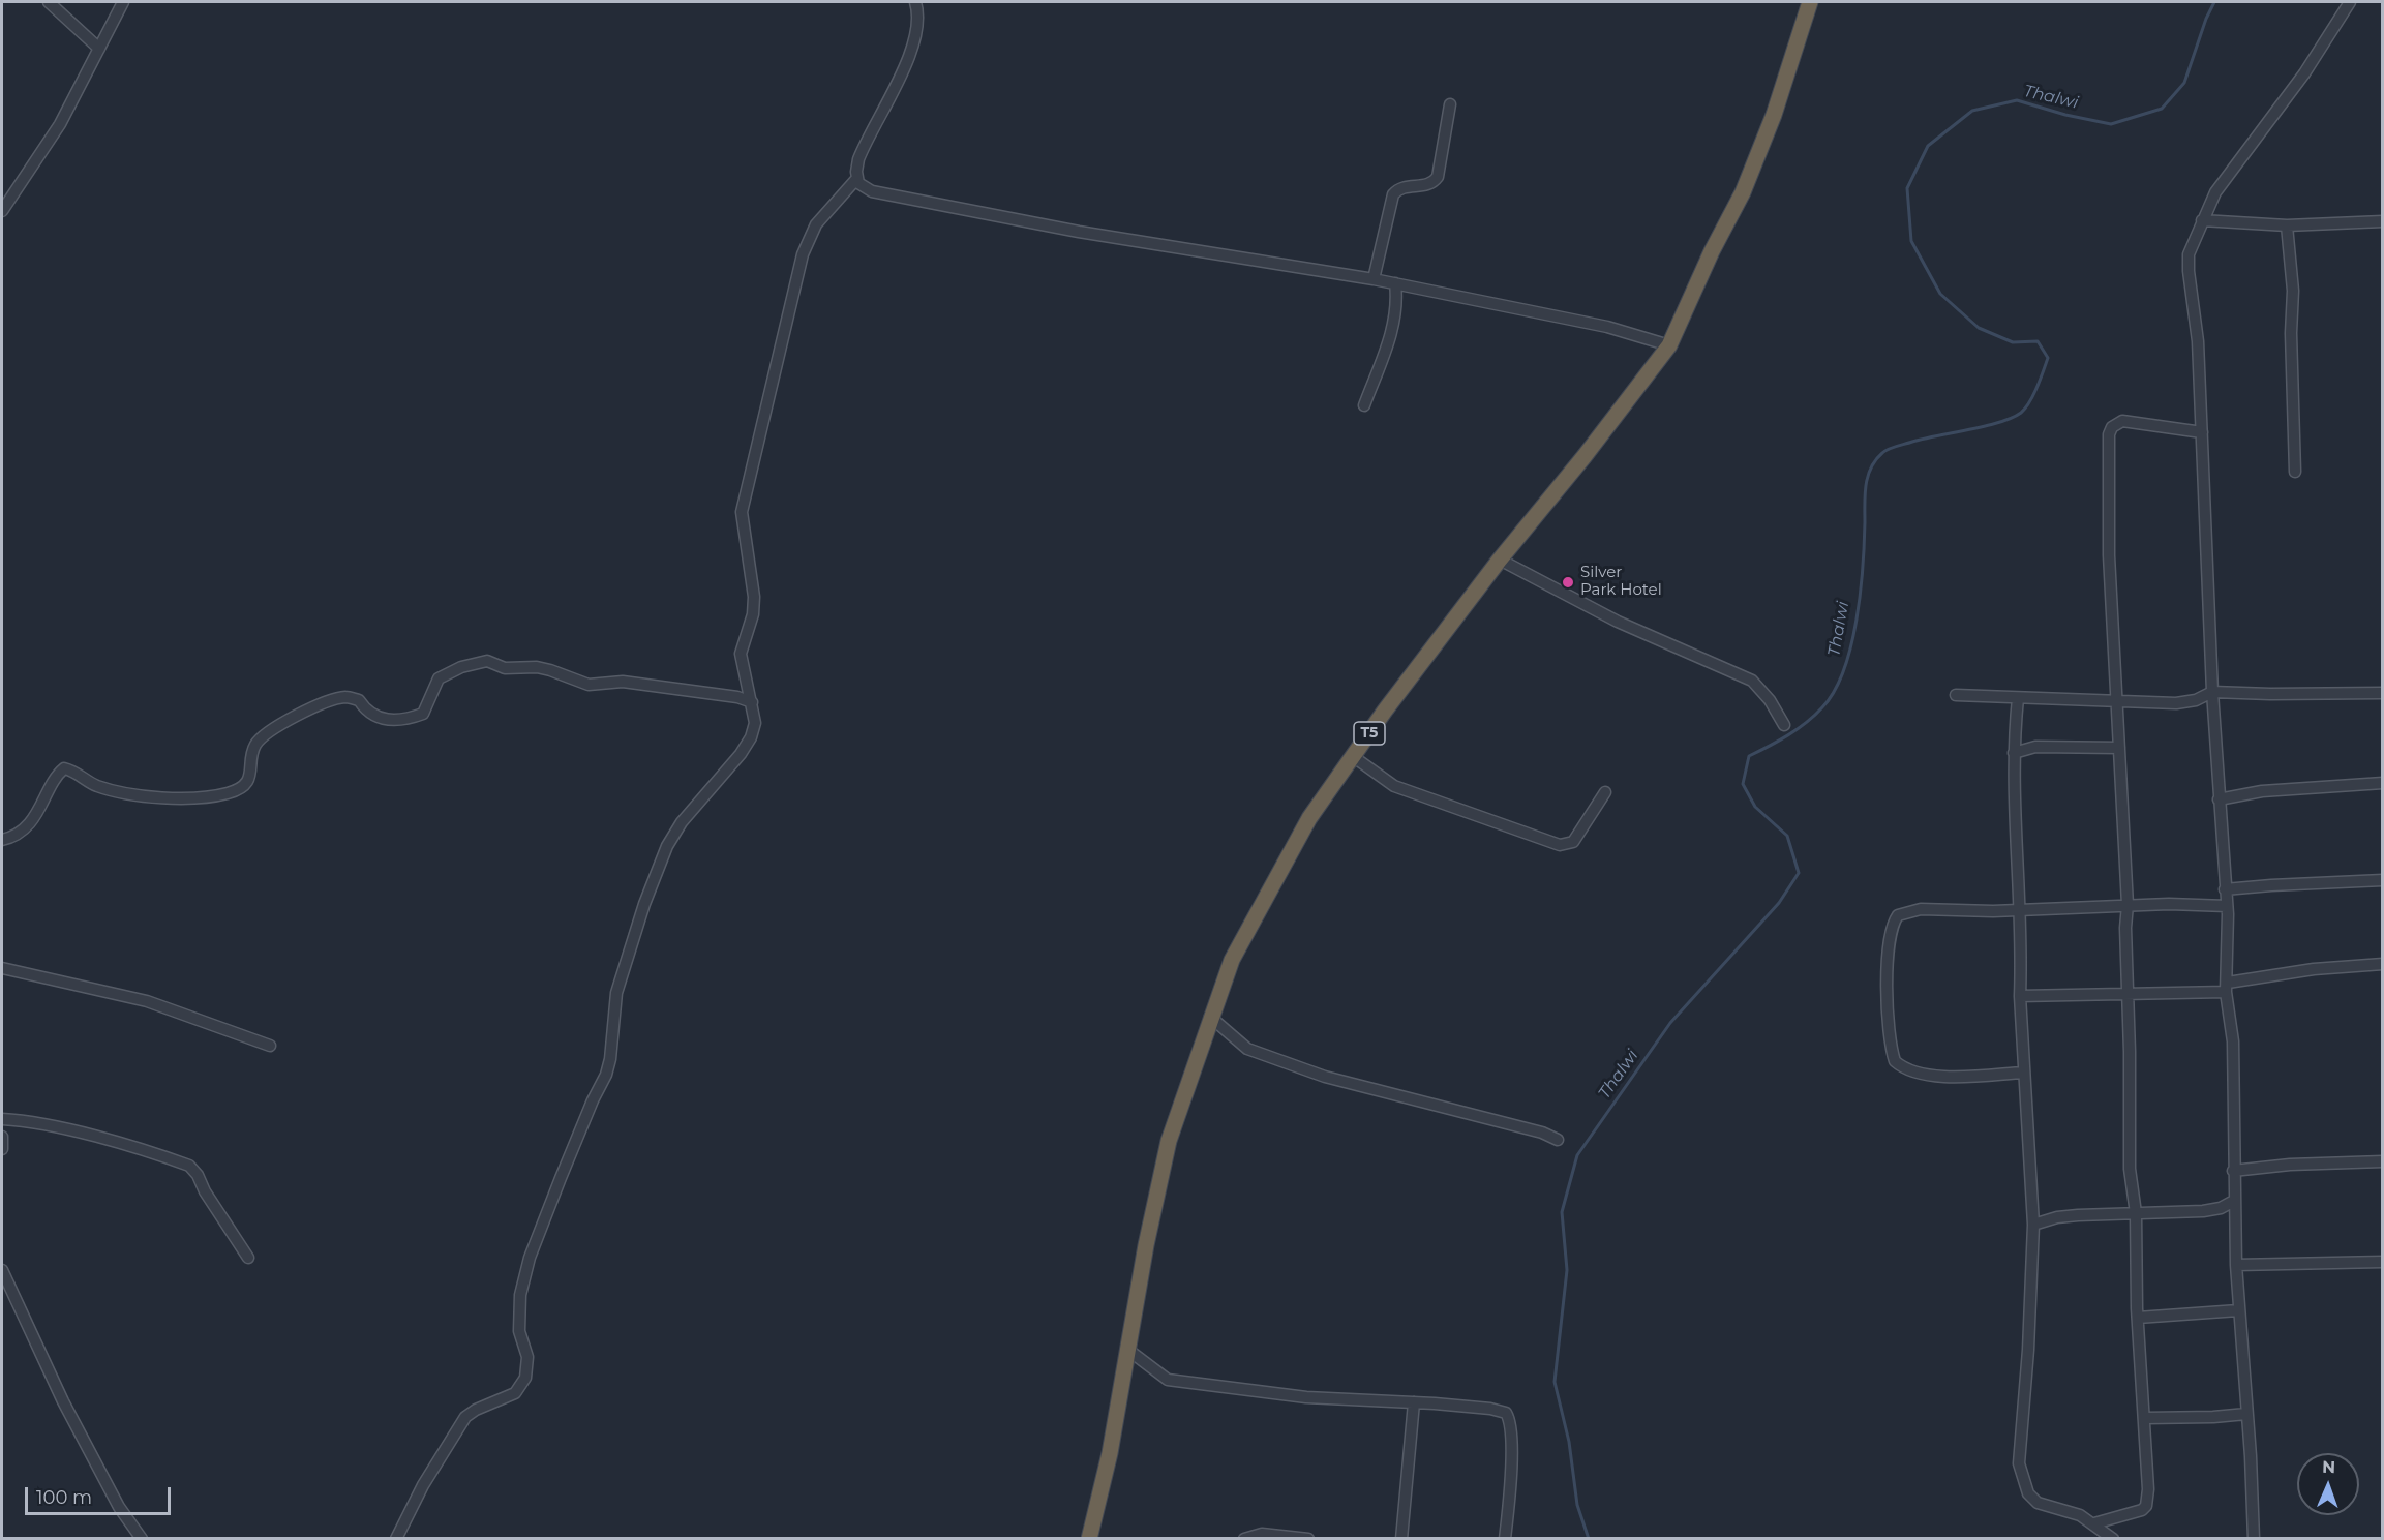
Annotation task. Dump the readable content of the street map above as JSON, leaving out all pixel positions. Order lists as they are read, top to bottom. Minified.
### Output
{"streets":{"highway":["T5"]},"water":["Thalwi"],"places":["Silver Park Hotel"],"scale_bar":"100 m","north":"top"}
